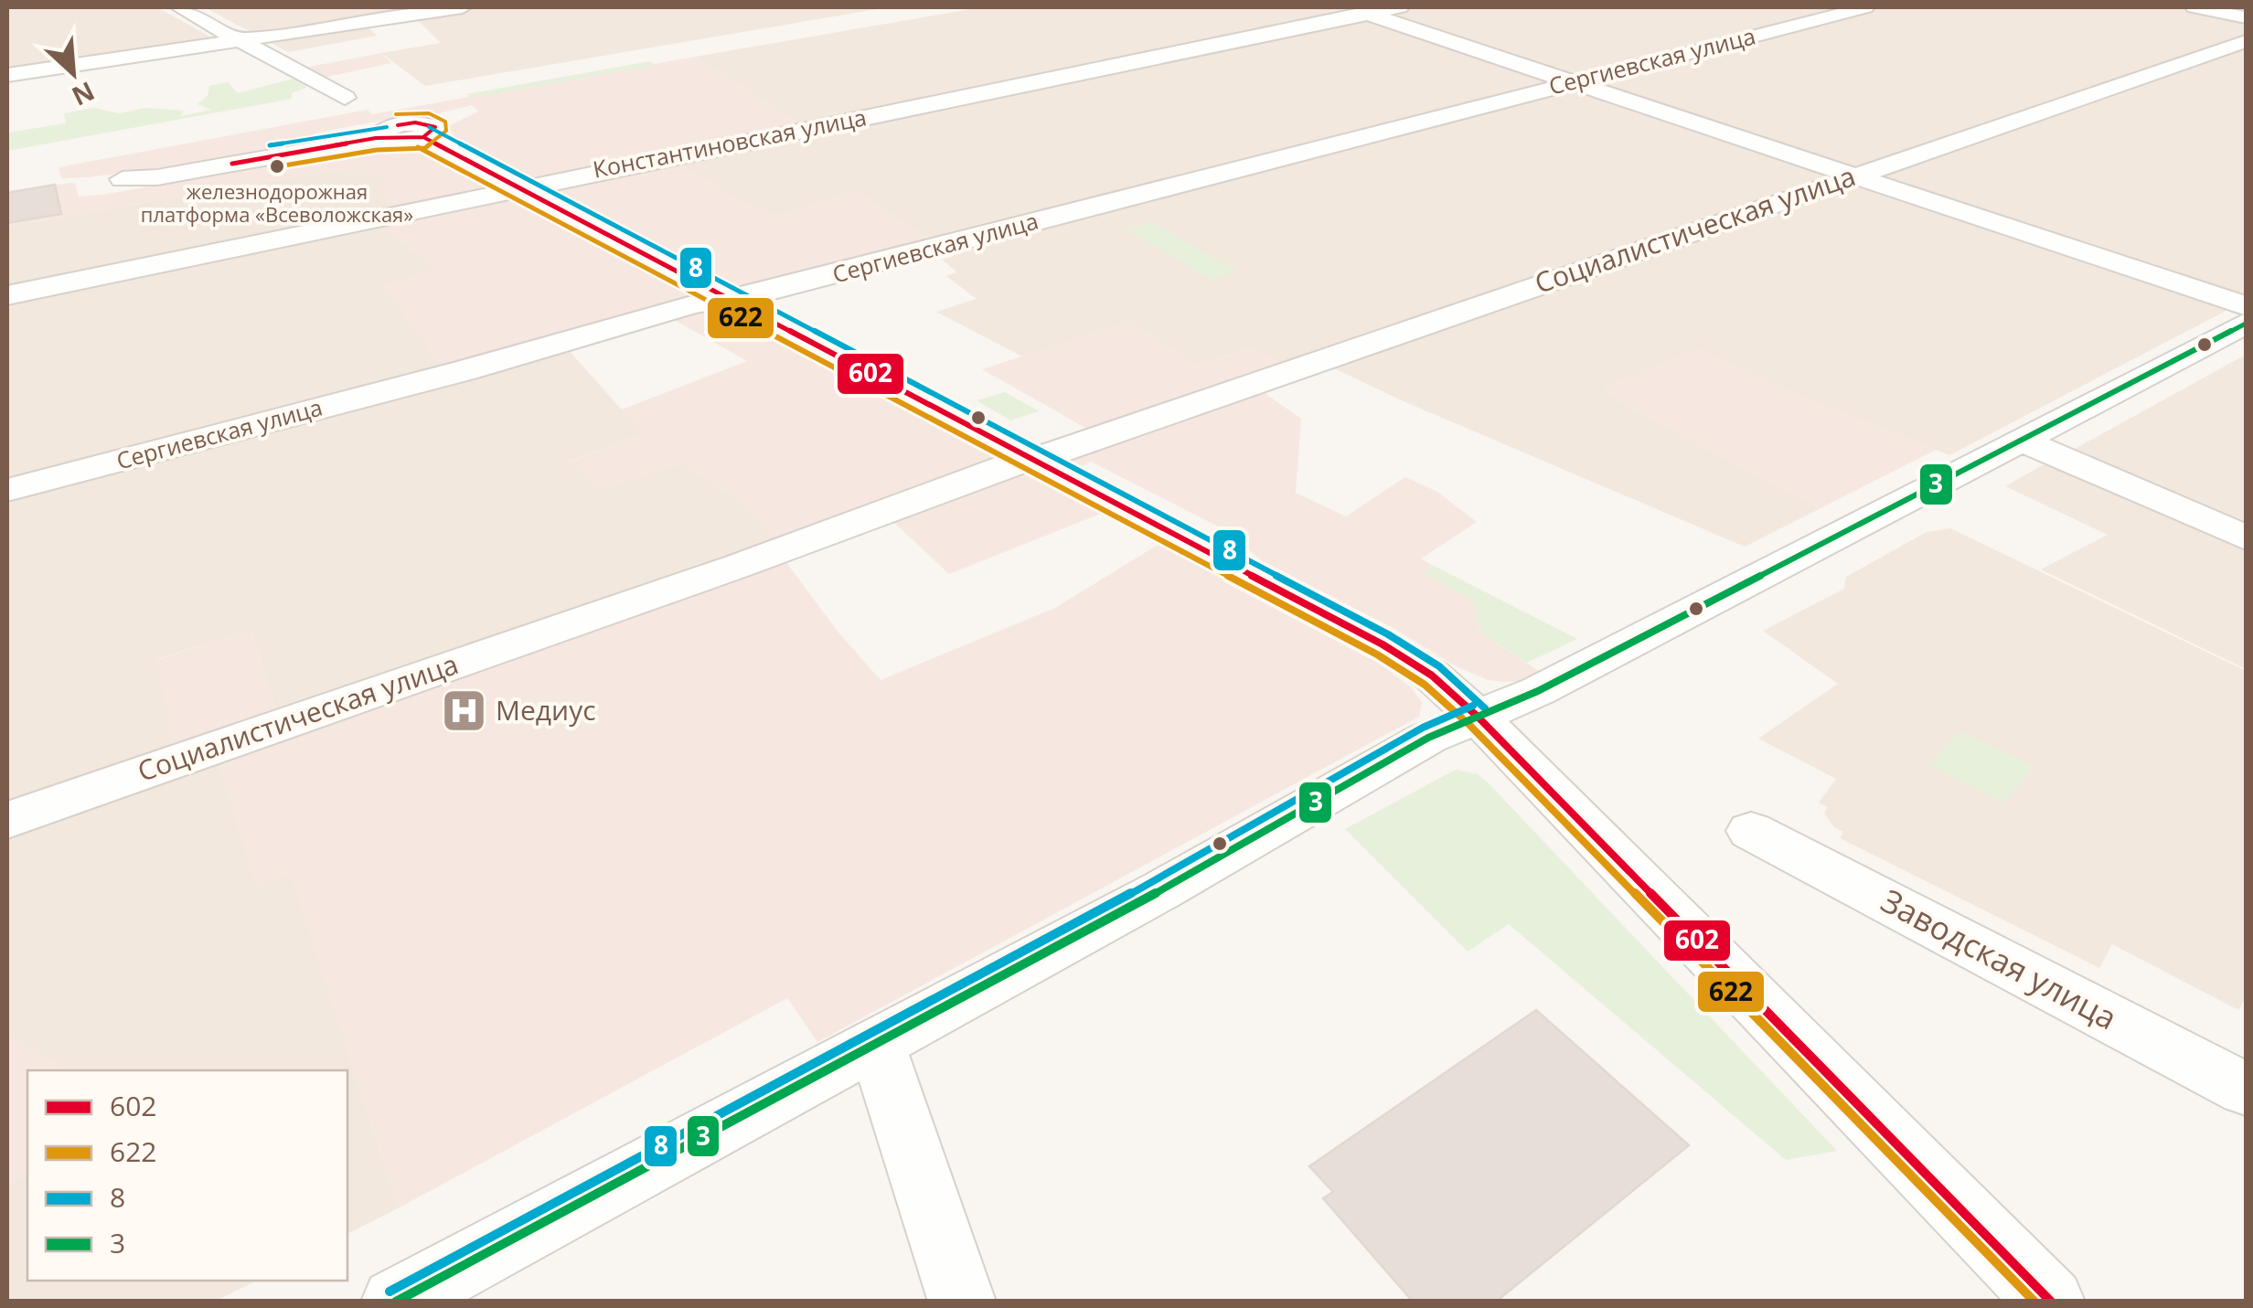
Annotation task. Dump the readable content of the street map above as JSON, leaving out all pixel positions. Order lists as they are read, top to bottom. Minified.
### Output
{"streets":{"street":["Сергиевская улица","Константиновская улица","Социалистическая улица","Заводская улица"]},"places":{"other":["железнодорожная платформа «Всеволожская»"],"hospital":["Медиус"]},"lines":["transit line 622","transit line 602","transit line 8","transit line 3"],"legend":["602","622","8","3"],"north":"bottom right"}
